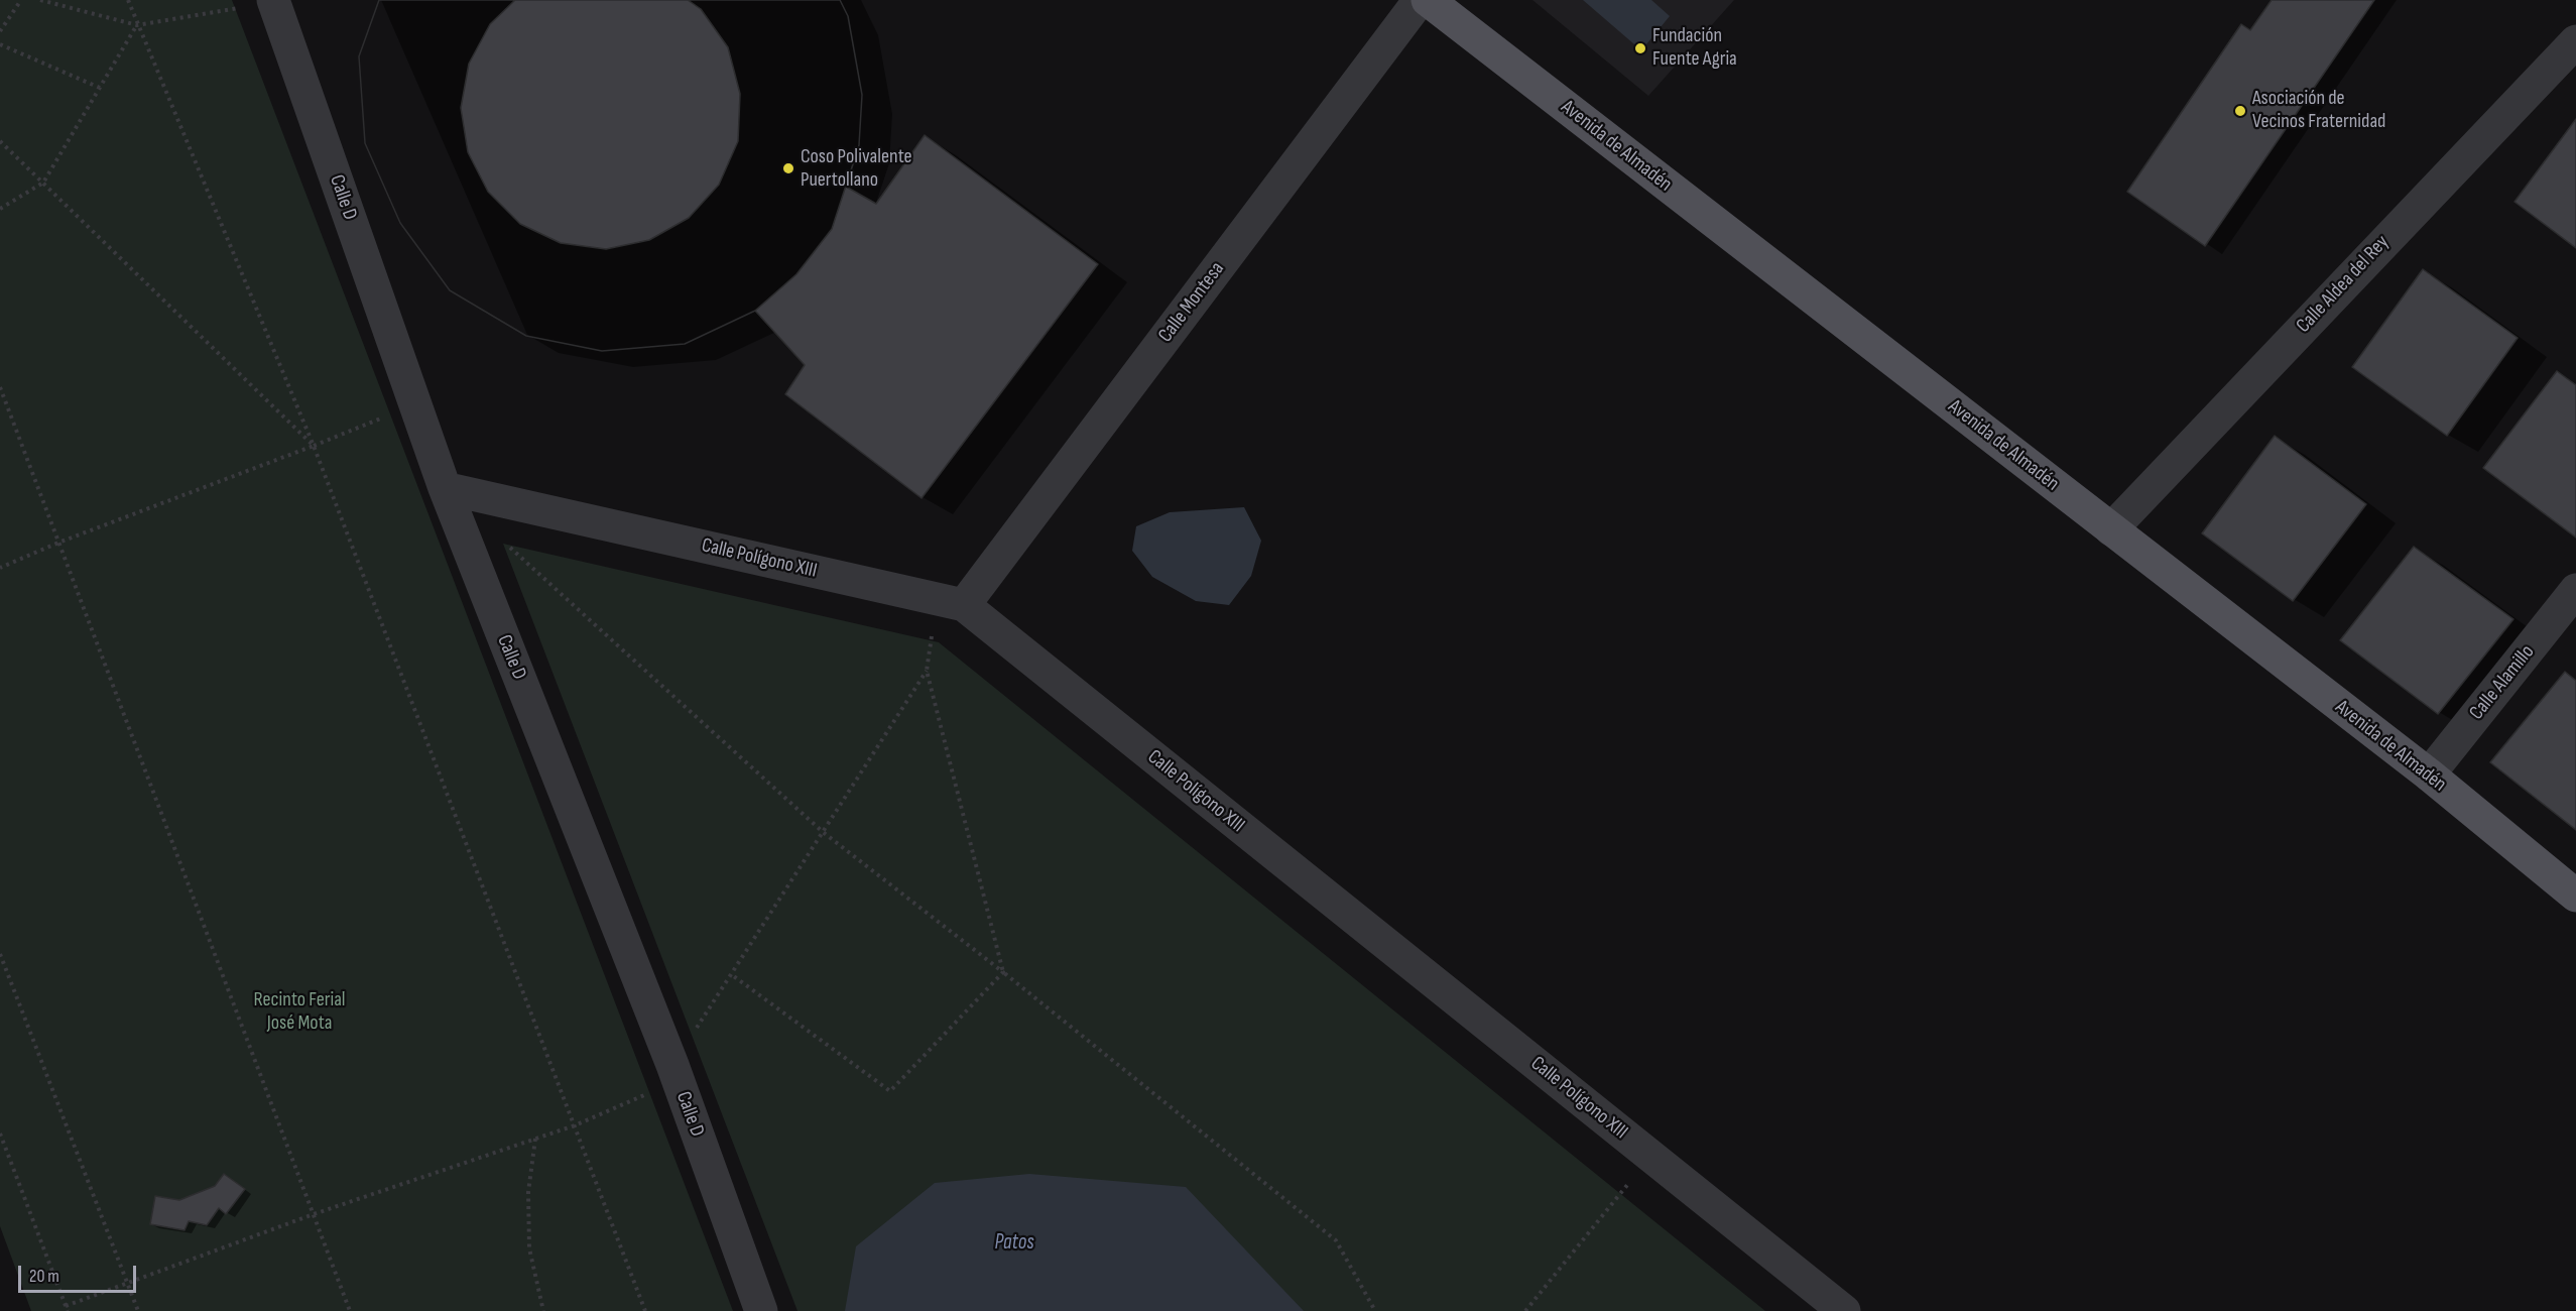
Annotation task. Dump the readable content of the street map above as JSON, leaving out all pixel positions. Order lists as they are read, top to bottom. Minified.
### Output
{"streets":{"main road":["Avenida de Almadén"],"street":["Calle D","Calle Aldea del Rey","Calle Montesa","Calle Polígono XIII","Calle Alamillo"]},"crossings":[["Avenida de Almadén","Calle Aldea del Rey"],["Avenida de Almadén","Calle Alamillo"],["Calle D","Calle Polígono XIII"],["Calle Montesa","Calle Polígono XIII"]],"water":["Patos"],"parks":["Recinto Ferial José Mota"],"places":["Fundación Fuente Agria","Asociación de Vecinos Fraternidad","Coso Polivalente Puertollano"],"scale_bar":"20 m"}
